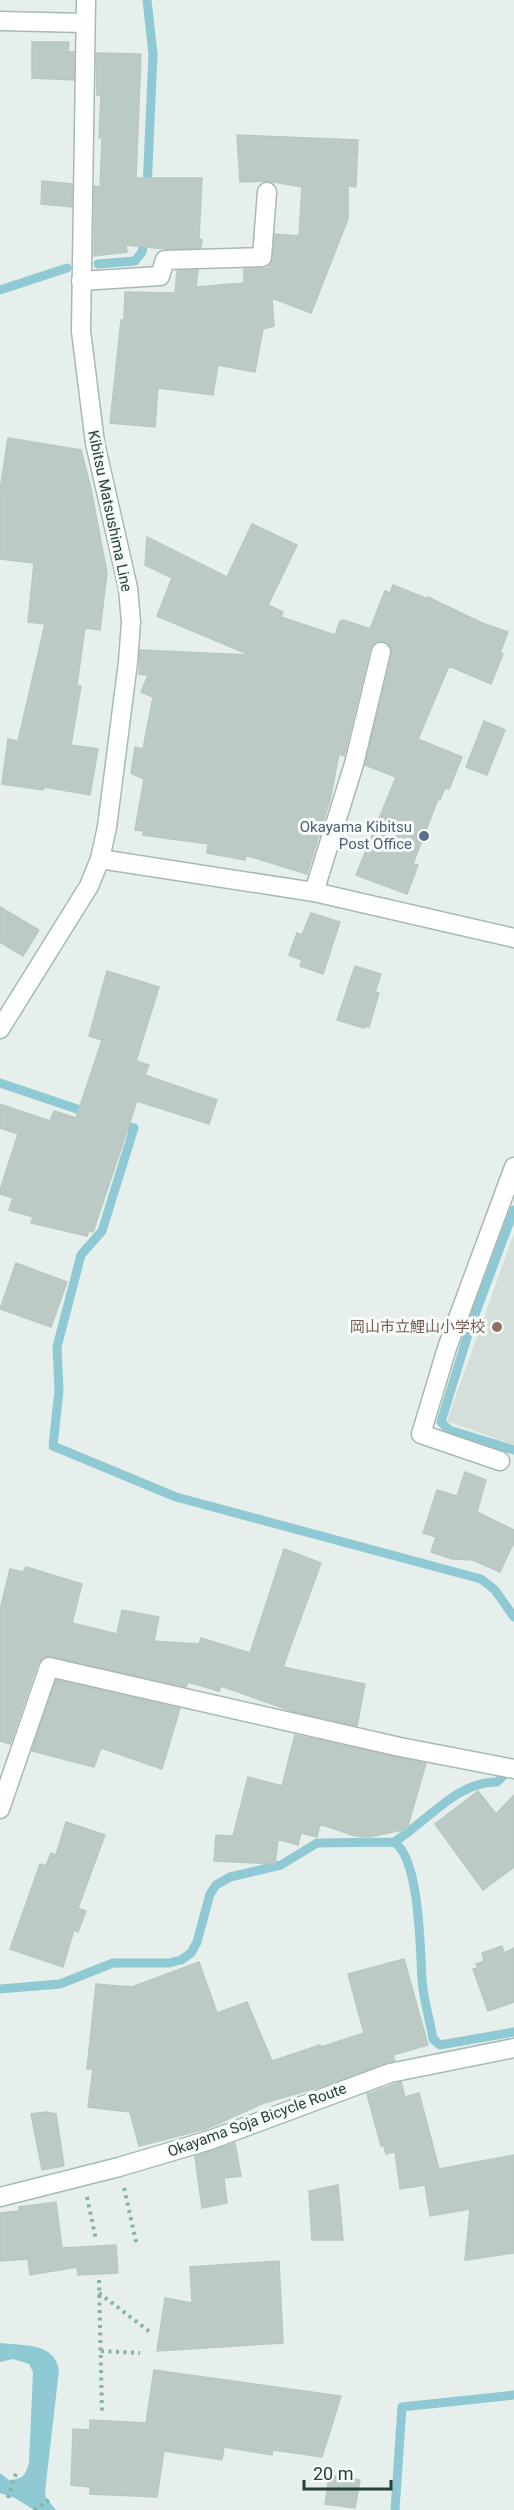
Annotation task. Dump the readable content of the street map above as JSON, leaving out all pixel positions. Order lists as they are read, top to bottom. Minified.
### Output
{"streets":{"street":["Kibitsu Matsushima Line","Okayama Soja Bicycle Route"]},"places":["Okayama Kibitsu Post Office","岡山市立鯉山小学校"],"scale_bar":"20 m"}
